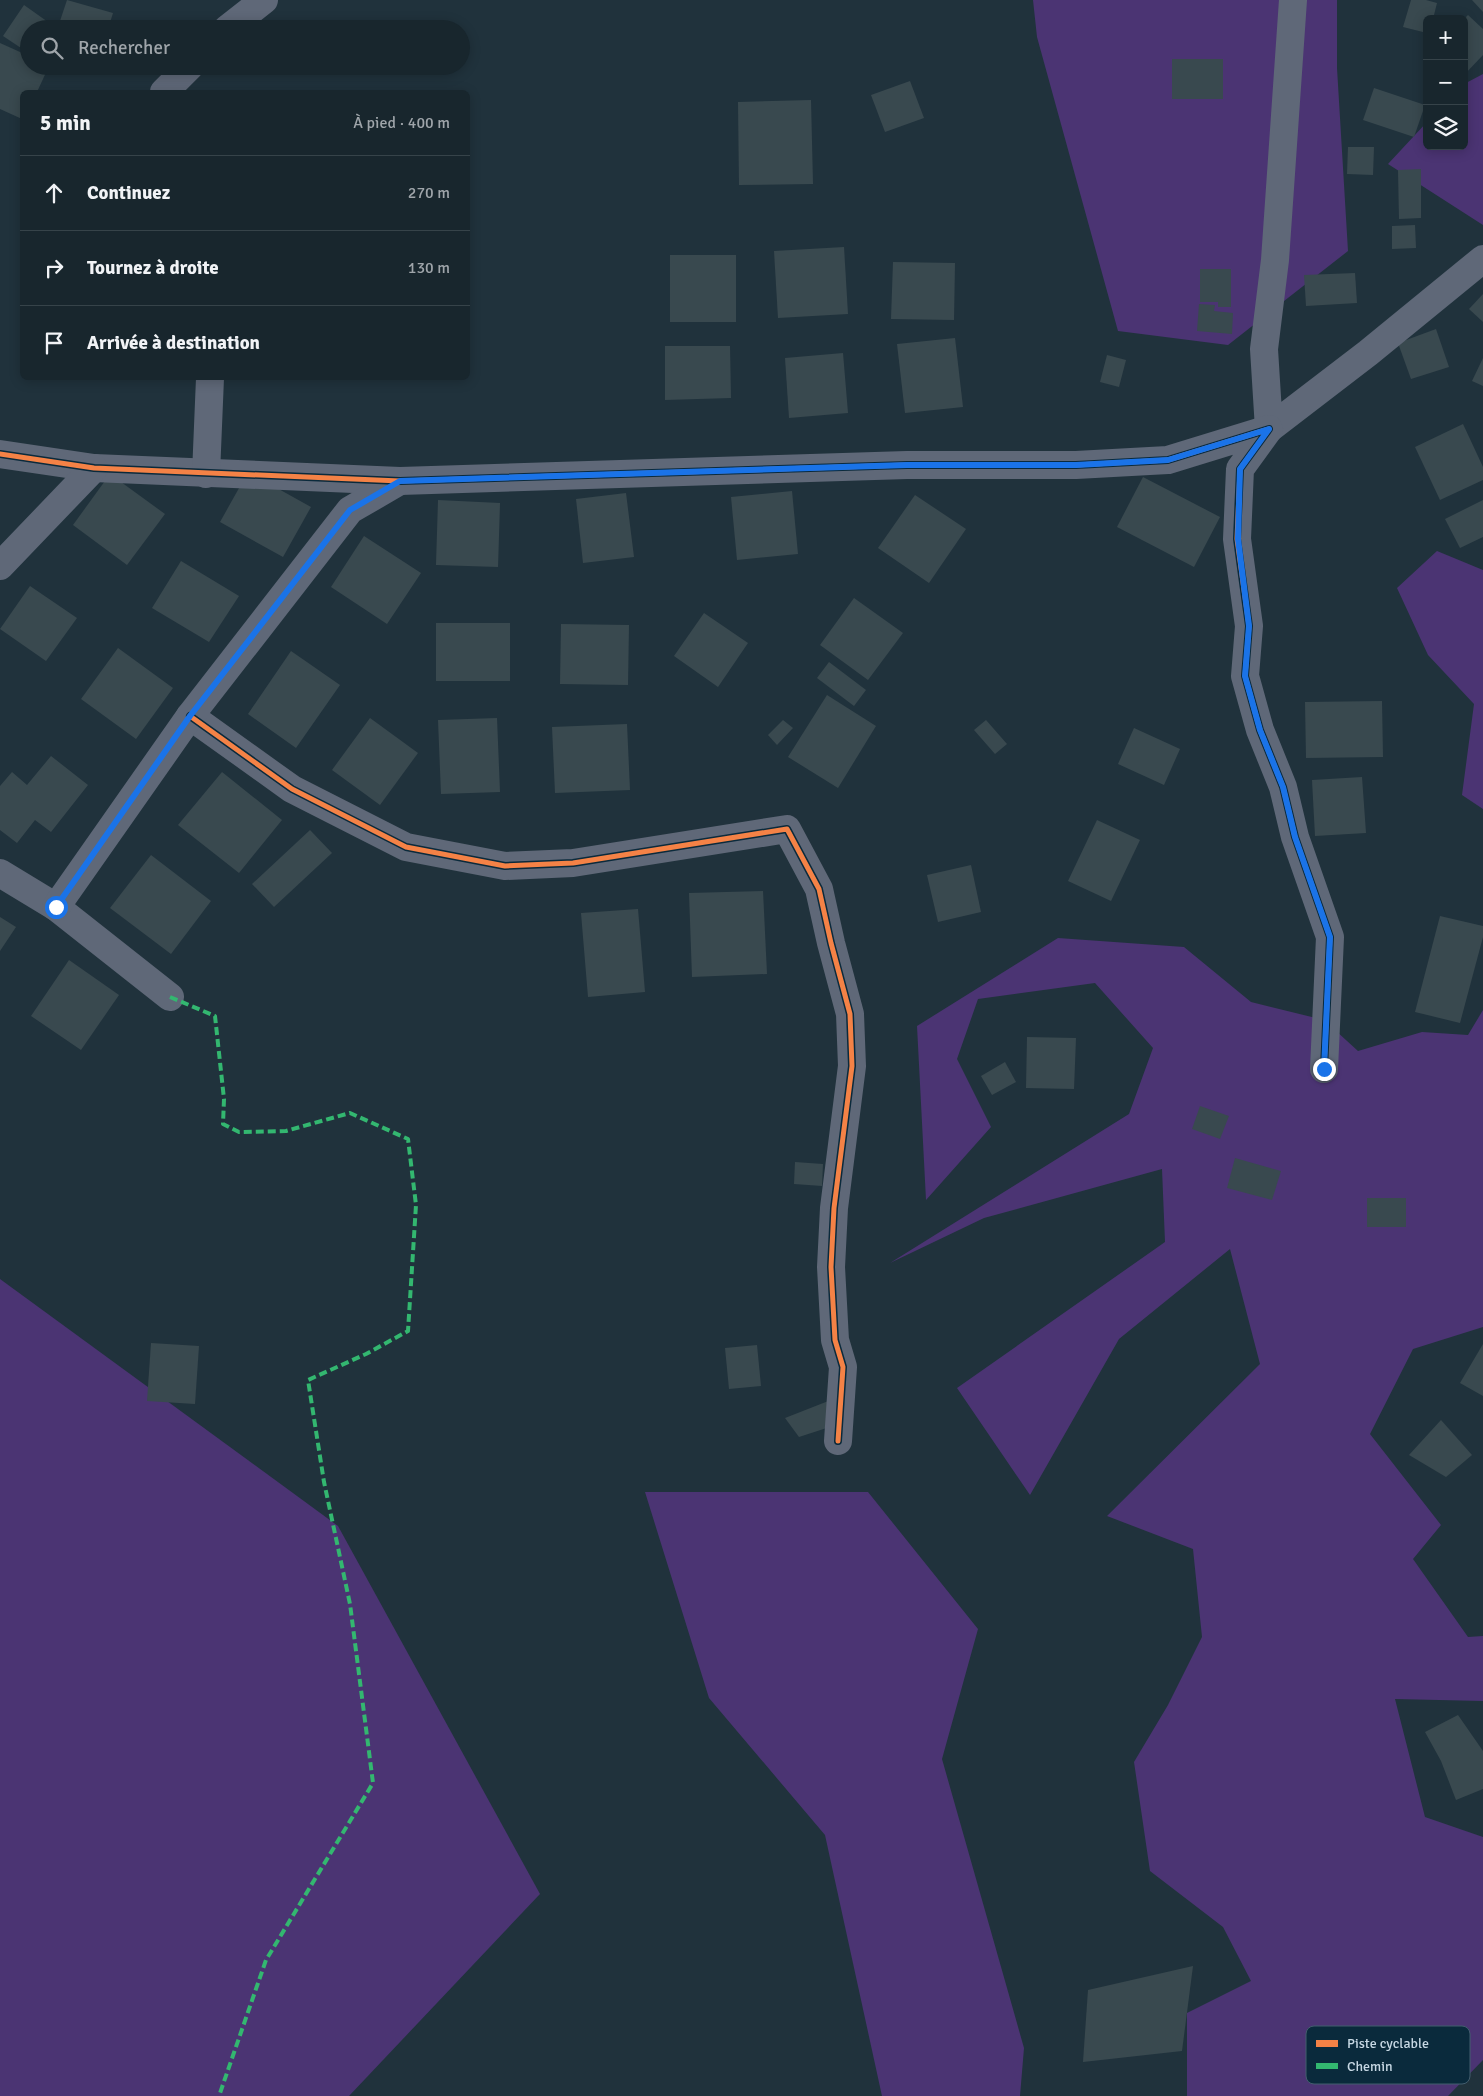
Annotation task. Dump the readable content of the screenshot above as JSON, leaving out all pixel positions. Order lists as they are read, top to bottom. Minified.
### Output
{"legend":["Piste cyclable","Chemin"],"page":{"map_buttons":["+","−"],"search":"Rechercher","heading":["5 min","À pied · 400 m"],"list":[["Continuez","270 m"],["Tournez à droite","130 m"],"Arrivée à destination"]}}
